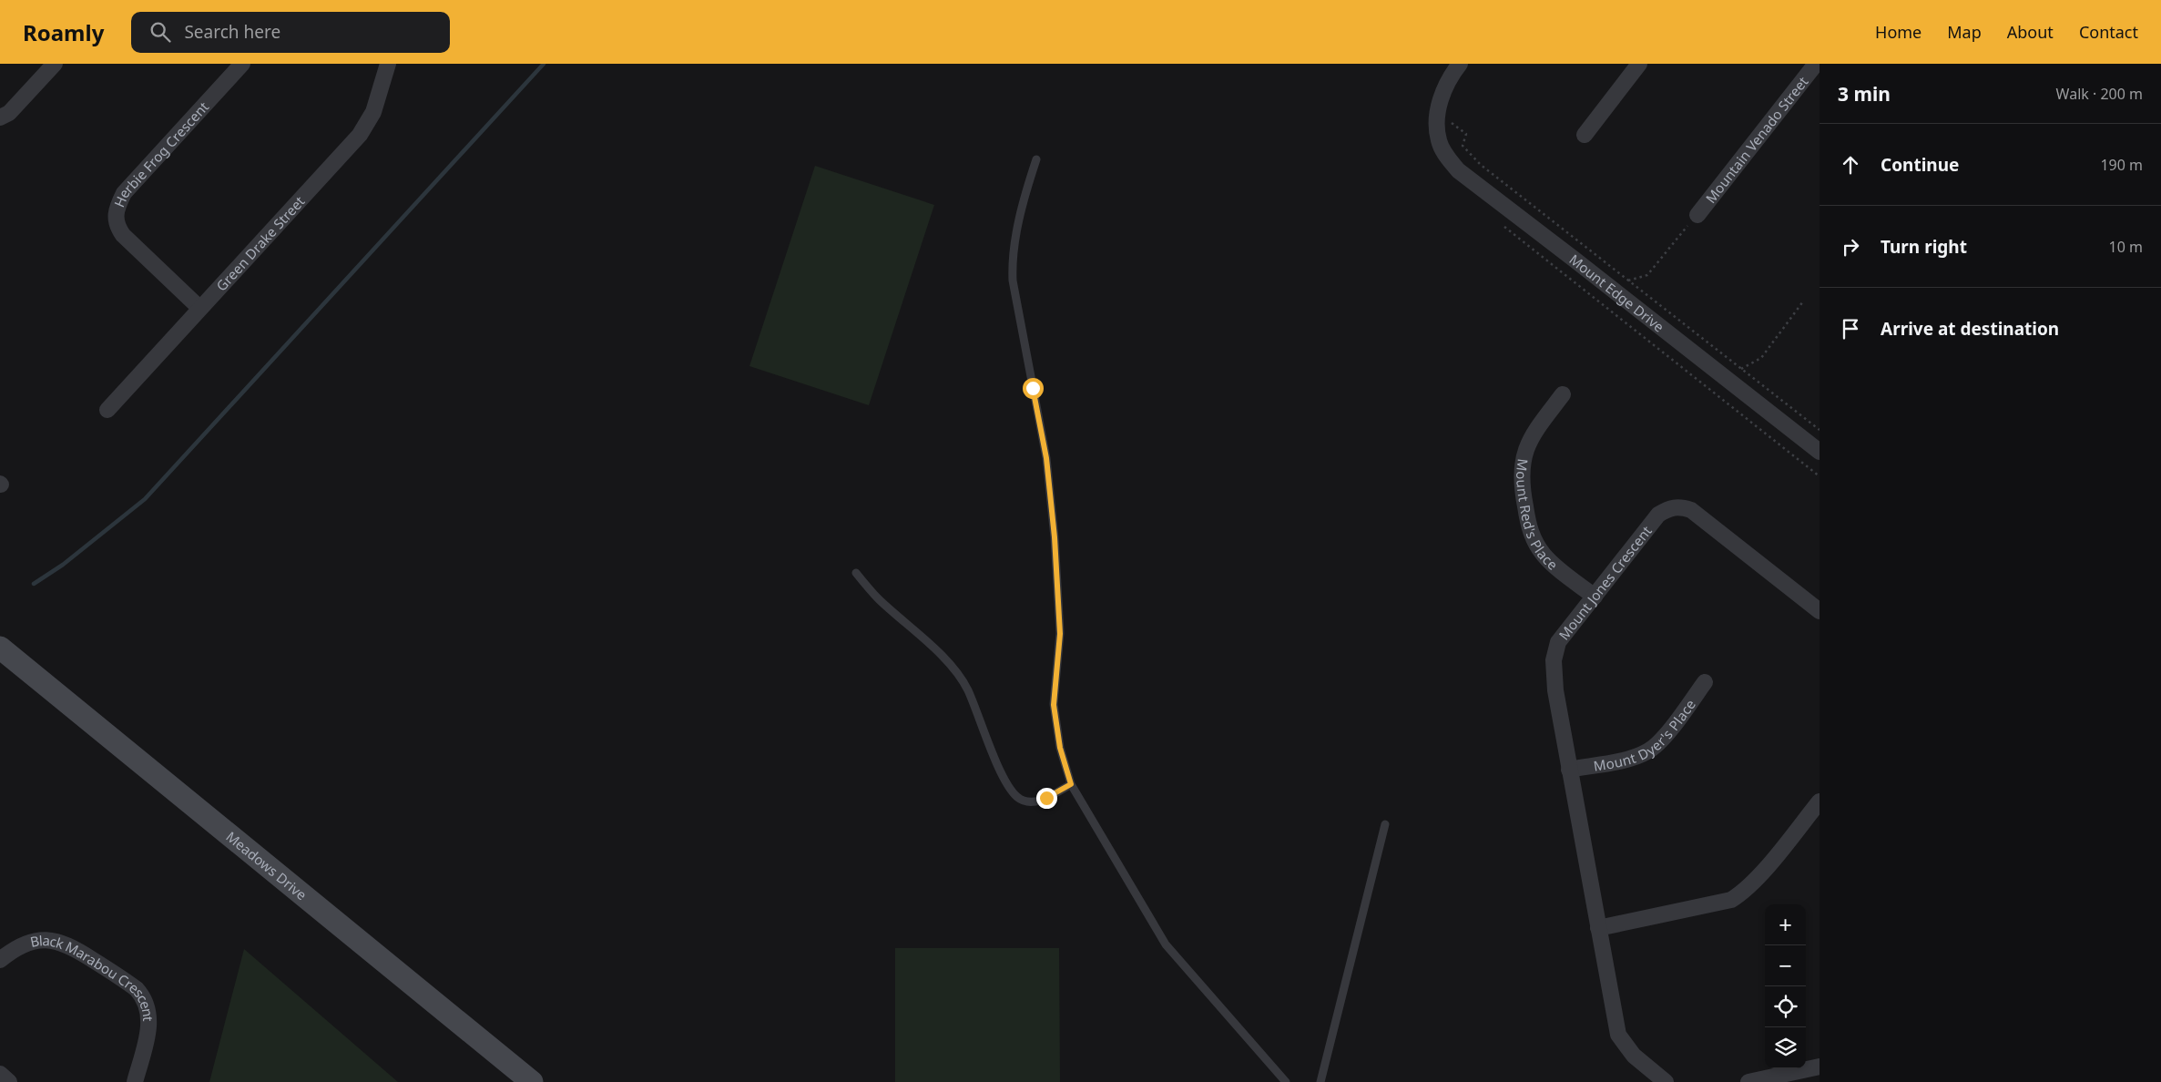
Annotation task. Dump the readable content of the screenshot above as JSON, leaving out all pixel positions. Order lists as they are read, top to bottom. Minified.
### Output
{"streets":{"street":["Mountain Venado Street","Herbie Frog Crescent","Green Drake Street","Mount Edge Drive","Mount Red's Place","Mount Jones Crescent","Mount Dyer's Place","Meadows Drive","Black Marabou Crescent"]},"crossings":[["Herbie Frog Crescent","Green Drake Street"],["Mount Red's Place","Mount Jones Crescent"],["Mount Jones Crescent","Mount Dyer's Place"]],"page":{"header":"Roamly","search":"Search here","nav":["Home","Map","About","Contact"],"heading":["3 min","Walk · 200 m"],"list":[["Continue","190 m"],["Turn right","10 m"],"Arrive at destination"],"map_buttons":["+","−"]}}
